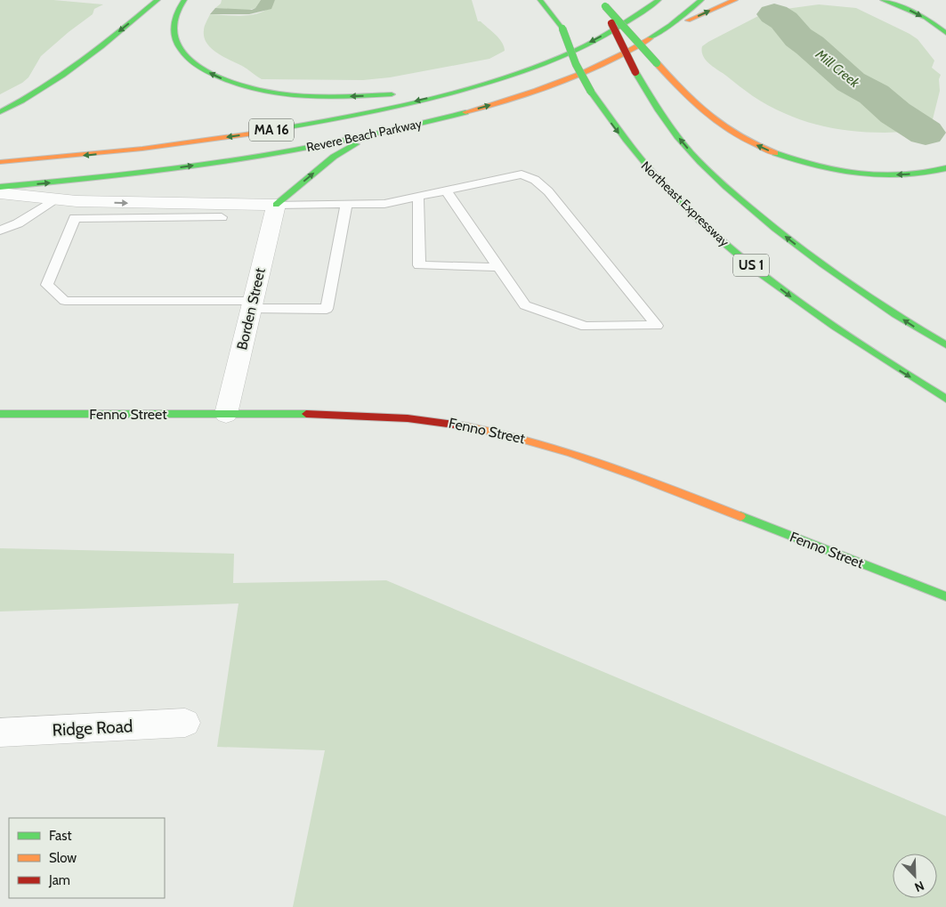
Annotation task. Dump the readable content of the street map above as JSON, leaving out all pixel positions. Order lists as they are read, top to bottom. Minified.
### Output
{"streets":{"main road":["MA 16","Revere Beach Parkway","Northeast Expressway","US 1","Fenno Street"],"street":["Borden Street","Ridge Road"]},"crossings":[["Borden Street","Fenno Street"]],"water":["Mill Creek"],"legend":["Fast","Slow","Jam"],"north":"bottom right"}
